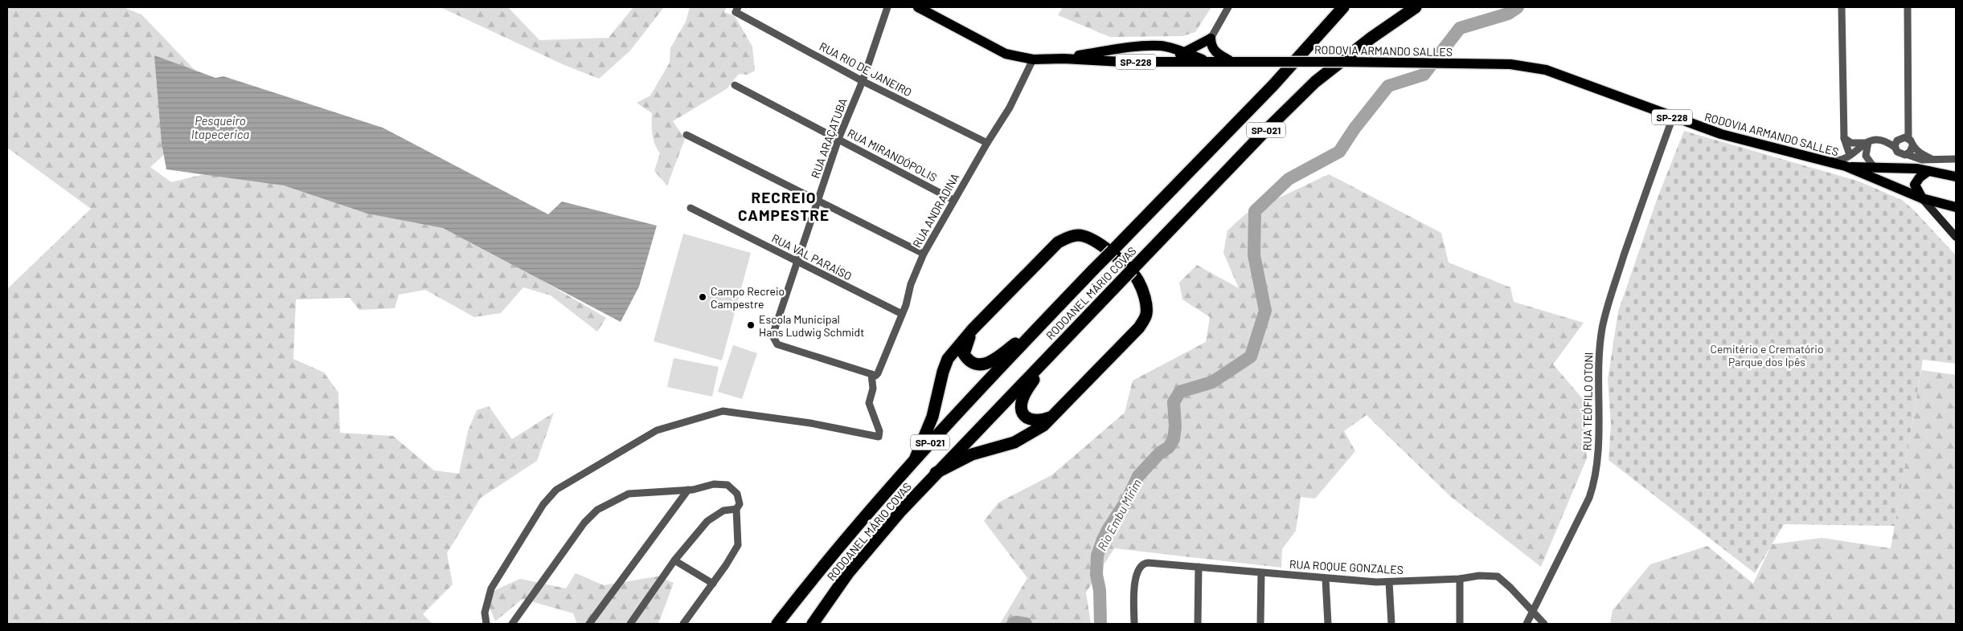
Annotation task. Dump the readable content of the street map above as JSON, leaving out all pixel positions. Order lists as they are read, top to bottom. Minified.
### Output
{"streets":{"highway":["SP-021","RODOANEL MÁRIO COVAS"],"main road":["RODOVIA ARMANDO SALLES","SP-228"],"street":["RUA RIO DE JANEIRO","RUA ARAÇATUBA","RUA MIRANDÓPOLIS","RUA ANDRADINA","RUA VAL PARAÍSO","RUA TEÓFILO OTONI","RUA ROQUE GONZALES"]},"crossings":[["RODOVIA ARMANDO SALLES","RUA ANDRADINA"],["RODOVIA ARMANDO SALLES","RUA TEÓFILO OTONI"],["RUA RIO DE JANEIRO","RUA ARAÇATUBA"],["RUA RIO DE JANEIRO","RUA ANDRADINA"],["RUA ARAÇATUBA","RUA MIRANDÓPOLIS"],["RUA ARAÇATUBA","RUA ANDRADINA"],["RUA ARAÇATUBA","RUA VAL PARAÍSO"],["RUA MIRANDÓPOLIS","RUA ANDRADINA"],["RUA ANDRADINA","RUA VAL PARAÍSO"],["RUA TEÓFILO OTONI","RUA ROQUE GONZALES"]],"districts":["RECREIO CAMPESTRE"],"water":["Pesqueiro Itapecerica","Rio Embu Mirim"],"parks":["Cemitério e Crematório Parque dos Ipês"],"places":["Campo Recreio Campestre","Escola Municipal Hans Ludwig Schmidt"]}
